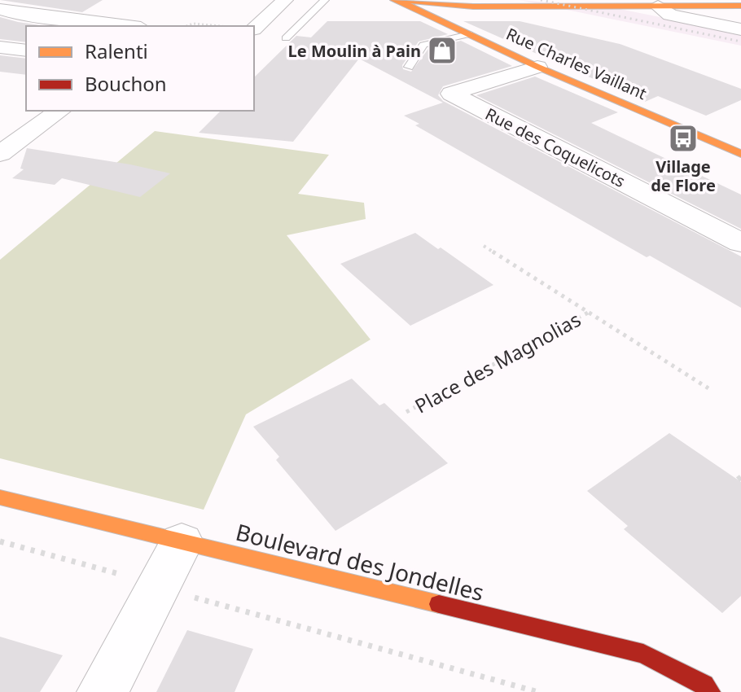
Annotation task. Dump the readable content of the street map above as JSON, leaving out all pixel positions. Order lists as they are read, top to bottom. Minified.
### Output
{"streets":{"main road":["Rue Charles Vaillant","Boulevard des Jondelles"],"street":["Rue des Coquelicots"],"path":["Place des Magnolias"]},"crossings":[["Rue Charles Vaillant","Rue des Coquelicots"]],"places":{"shop":["Le Moulin à Pain"],"bus stop":["Village de Flore"]},"legend":["Ralenti","Bouchon"]}
